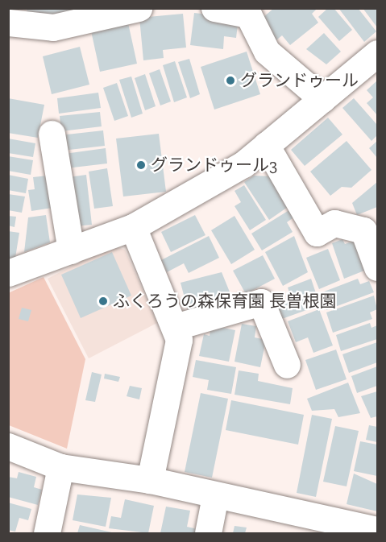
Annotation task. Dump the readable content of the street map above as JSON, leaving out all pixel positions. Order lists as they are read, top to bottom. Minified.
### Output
{"places":["グランドゥール","グランドゥール3","ふくろうの森保育園 長曽根園"]}
